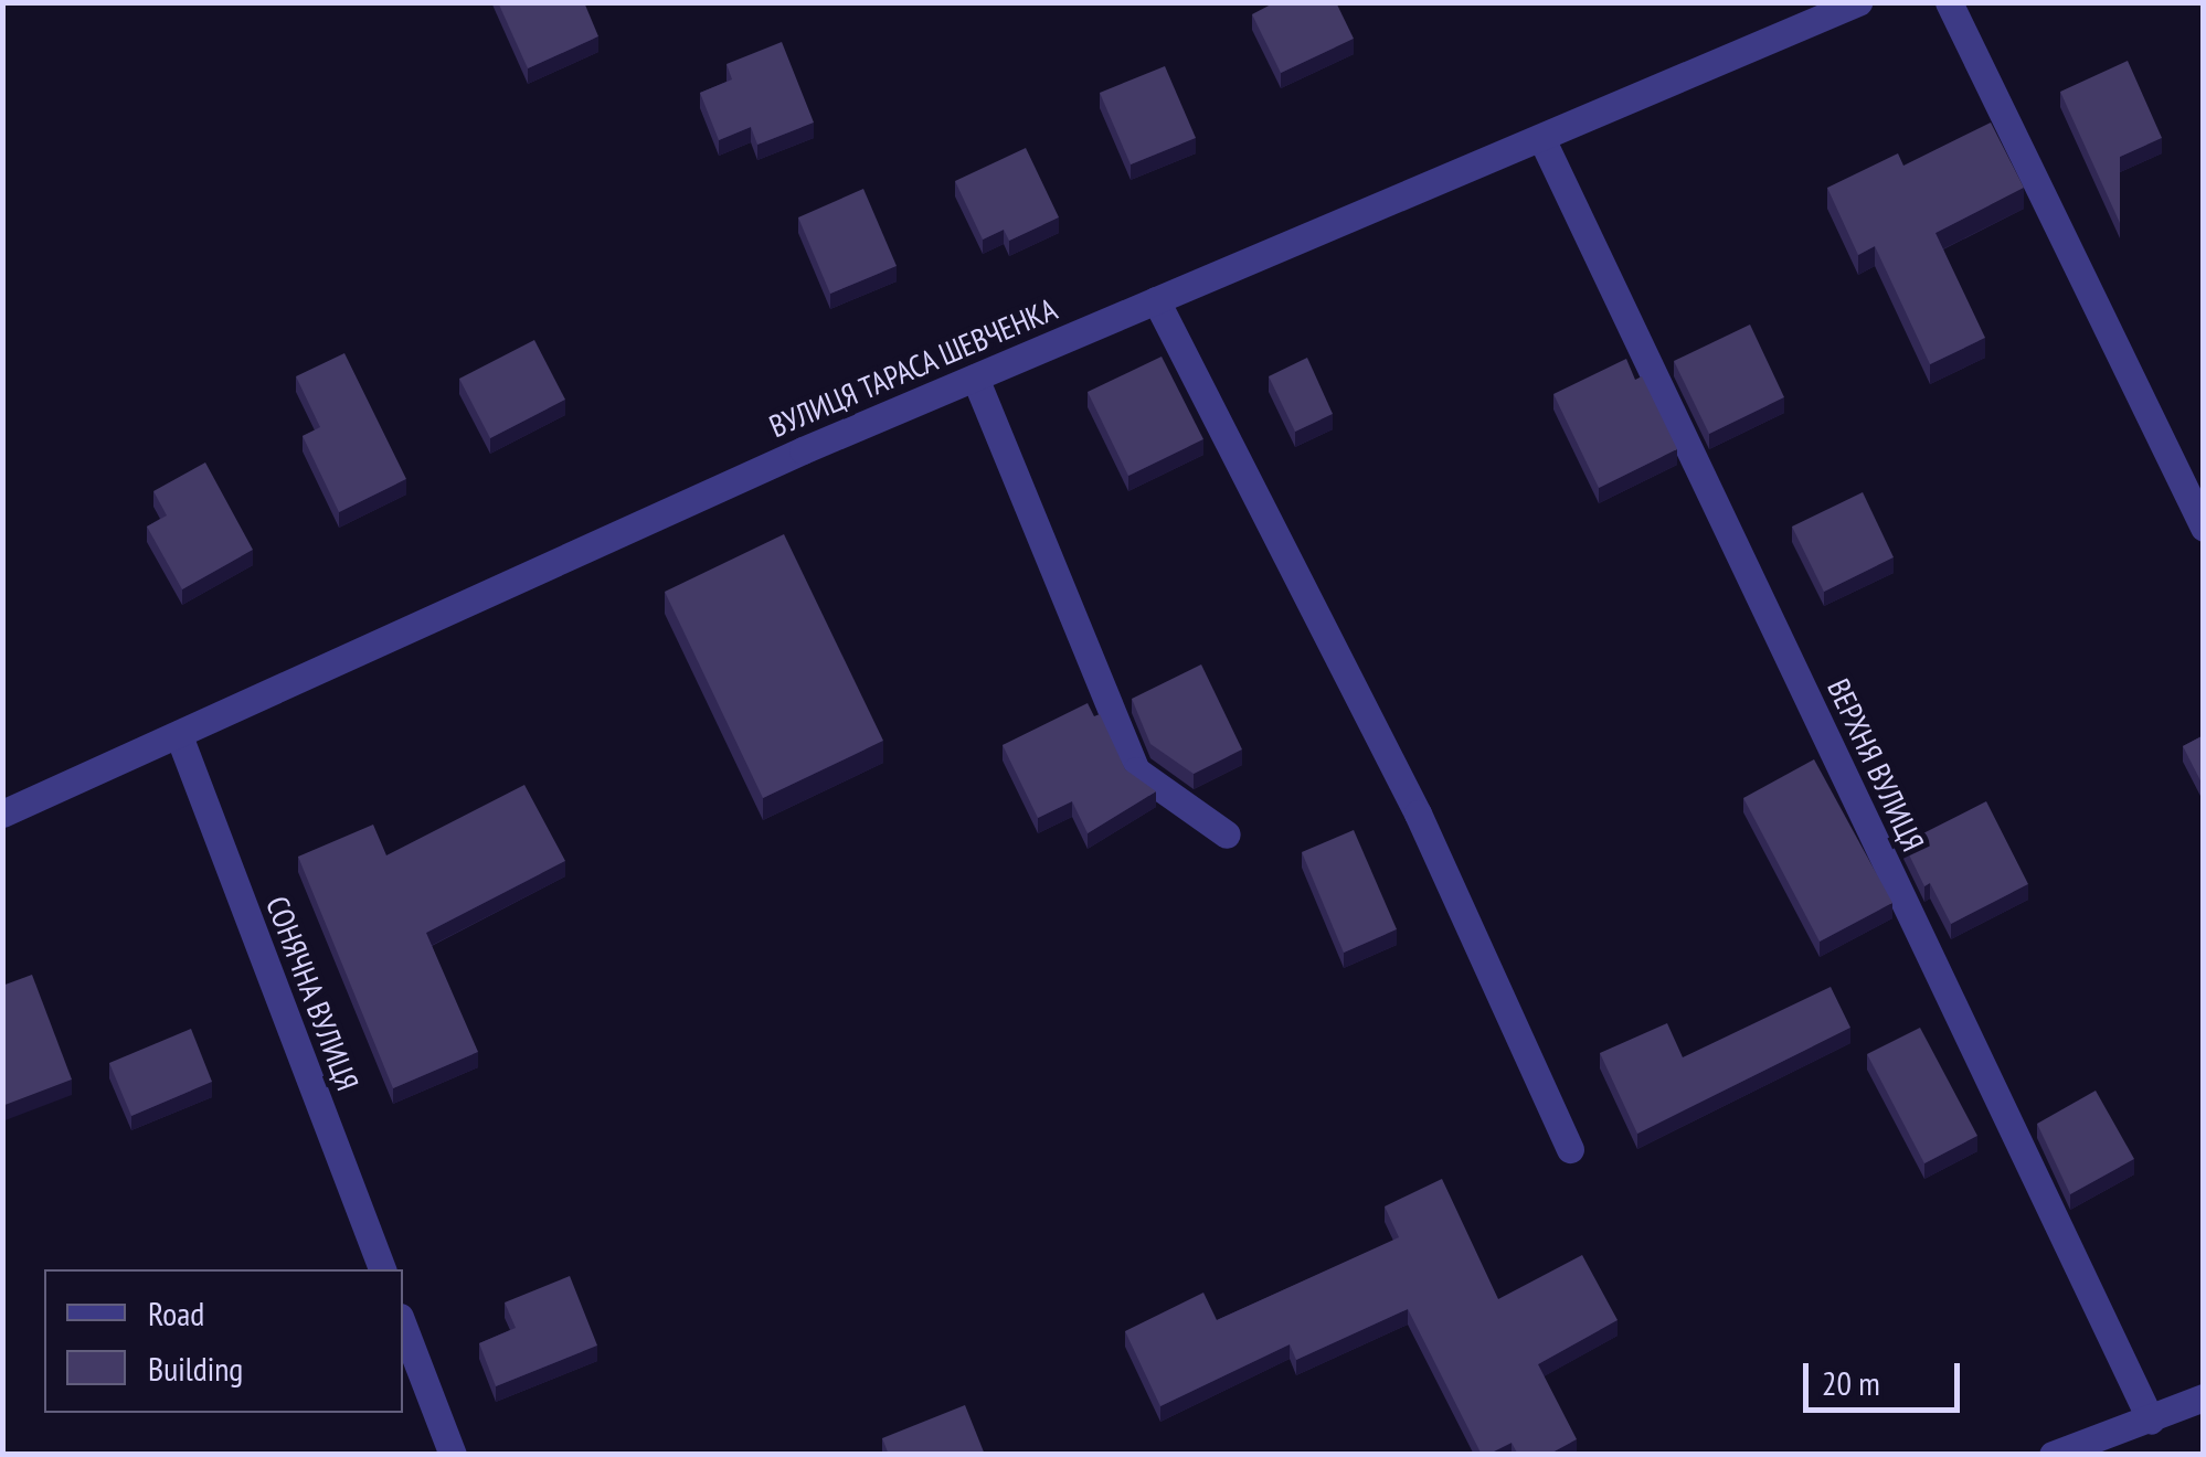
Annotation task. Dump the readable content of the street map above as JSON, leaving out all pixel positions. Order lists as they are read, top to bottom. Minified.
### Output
{"streets":{"street":["ВУЛИЦЯ ТАРАСА ШЕВЧЕНКА","ВЕРХНЯ ВУЛИЦЯ","СОНЯЧНА ВУЛИЦЯ"]},"crossings":[["ВУЛИЦЯ ТАРАСА ШЕВЧЕНКА","ВЕРХНЯ ВУЛИЦЯ"],["ВУЛИЦЯ ТАРАСА ШЕВЧЕНКА","СОНЯЧНА ВУЛИЦЯ"]],"legend":["Road","Building"],"scale_bar":"20 m"}
